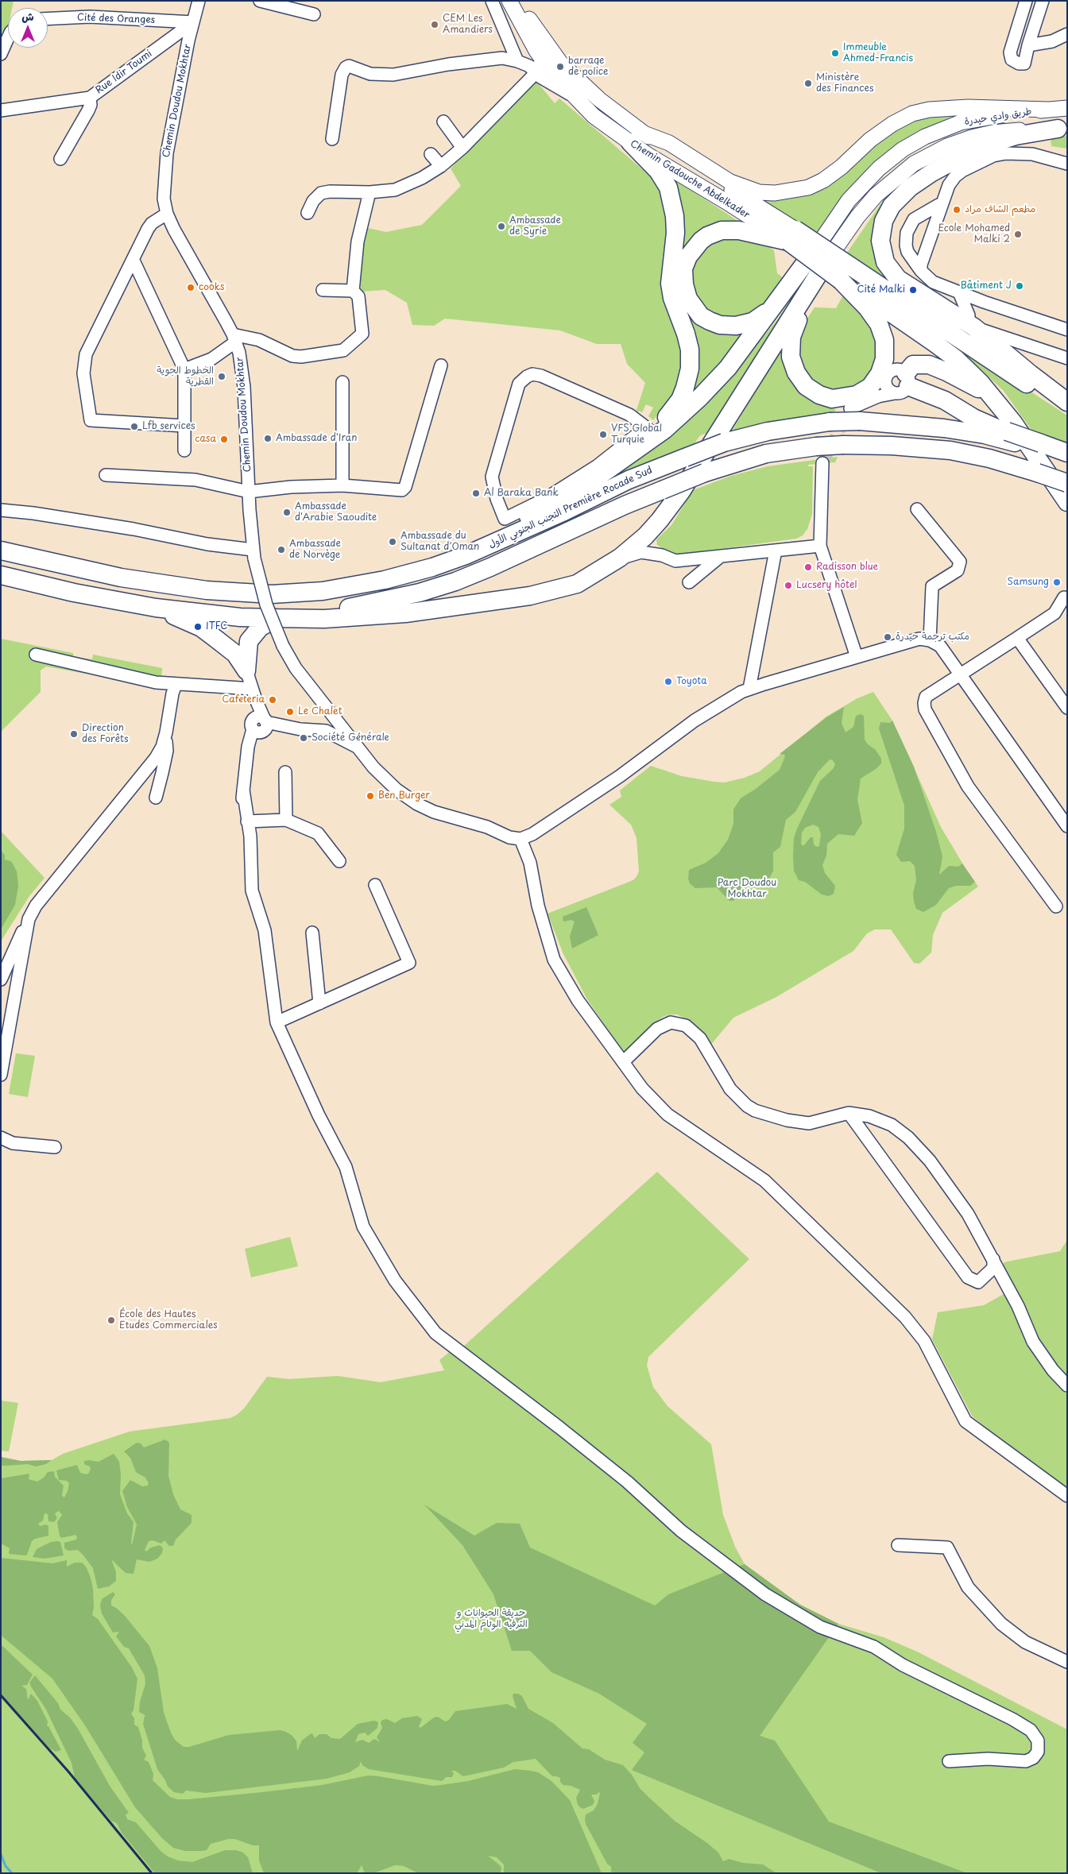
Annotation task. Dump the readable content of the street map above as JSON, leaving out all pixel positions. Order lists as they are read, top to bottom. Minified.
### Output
{"streets":{"highway":["التجنب الجنوبي الأول Première Rocade Sud"],"main road":["طريق وادي حيدرة","Chemin Gadouche Abdelkader"],"street":["Cité des Oranges","Rue Idir Toumi","Chemin Doudou Mokhtar"]},"crossings":[["Cité des Oranges","Rue Idir Toumi"],["Cité des Oranges","Chemin Doudou Mokhtar"],["Rue Idir Toumi","Chemin Doudou Mokhtar"]],"parks":["Parc Doudou Mokhtar","حديقة الحيوانات و الترفيه الوئام المدني"],"places":["CEM Les Amandiers","Immeuble Ahmed-Francis","barrage de police","Ministère des Finances","مطعم الشاف مراد","Ambassade de Syrie","Ecole Mohamed Malki 2","Bâtiment J","cooks","Cité Malki","الخطوط الجوية القطرية","Lfb services","VFS Global Turquie","Ambassade d'Iran","casa","Al Baraka Bank","Ambassade d'Arabie Saoudite","Ambassade du Sultanat d'Oman","Ambassade de Norvège","Radisson blue","Samsung","Lucsery hôtel","ITFC","مكتب ترجمة حيدرة","Toyota","Cafeteria","Le Chalet","Direction des Forêts","Société Générale","Ben Burger","École des Hautes Etudes Commerciales"],"north":"top"}
